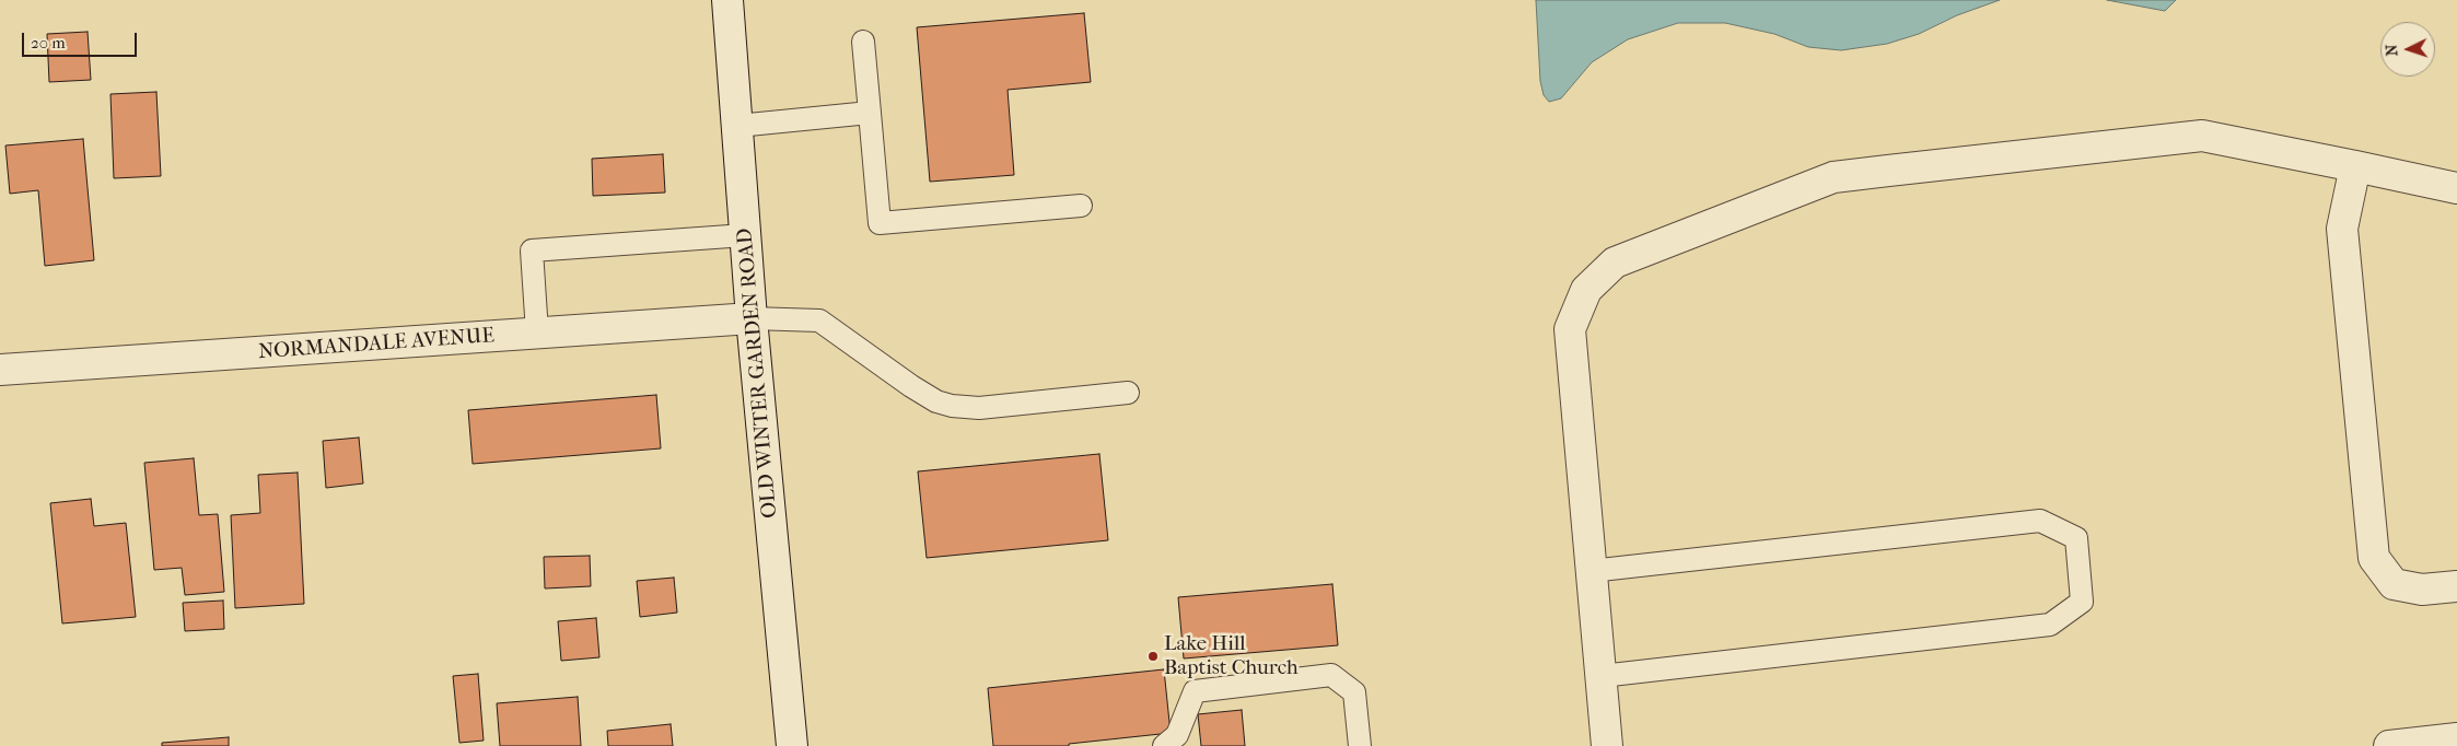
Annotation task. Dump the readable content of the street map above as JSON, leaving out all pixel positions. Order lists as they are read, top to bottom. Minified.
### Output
{"streets":{"street":["NORMANDALE AVENUE","OLD WINTER GARDEN ROAD"]},"crossings":[["NORMANDALE AVENUE","OLD WINTER GARDEN ROAD"]],"places":["Lake Hill Baptist Church"],"scale_bar":"20 m","north":"left"}
